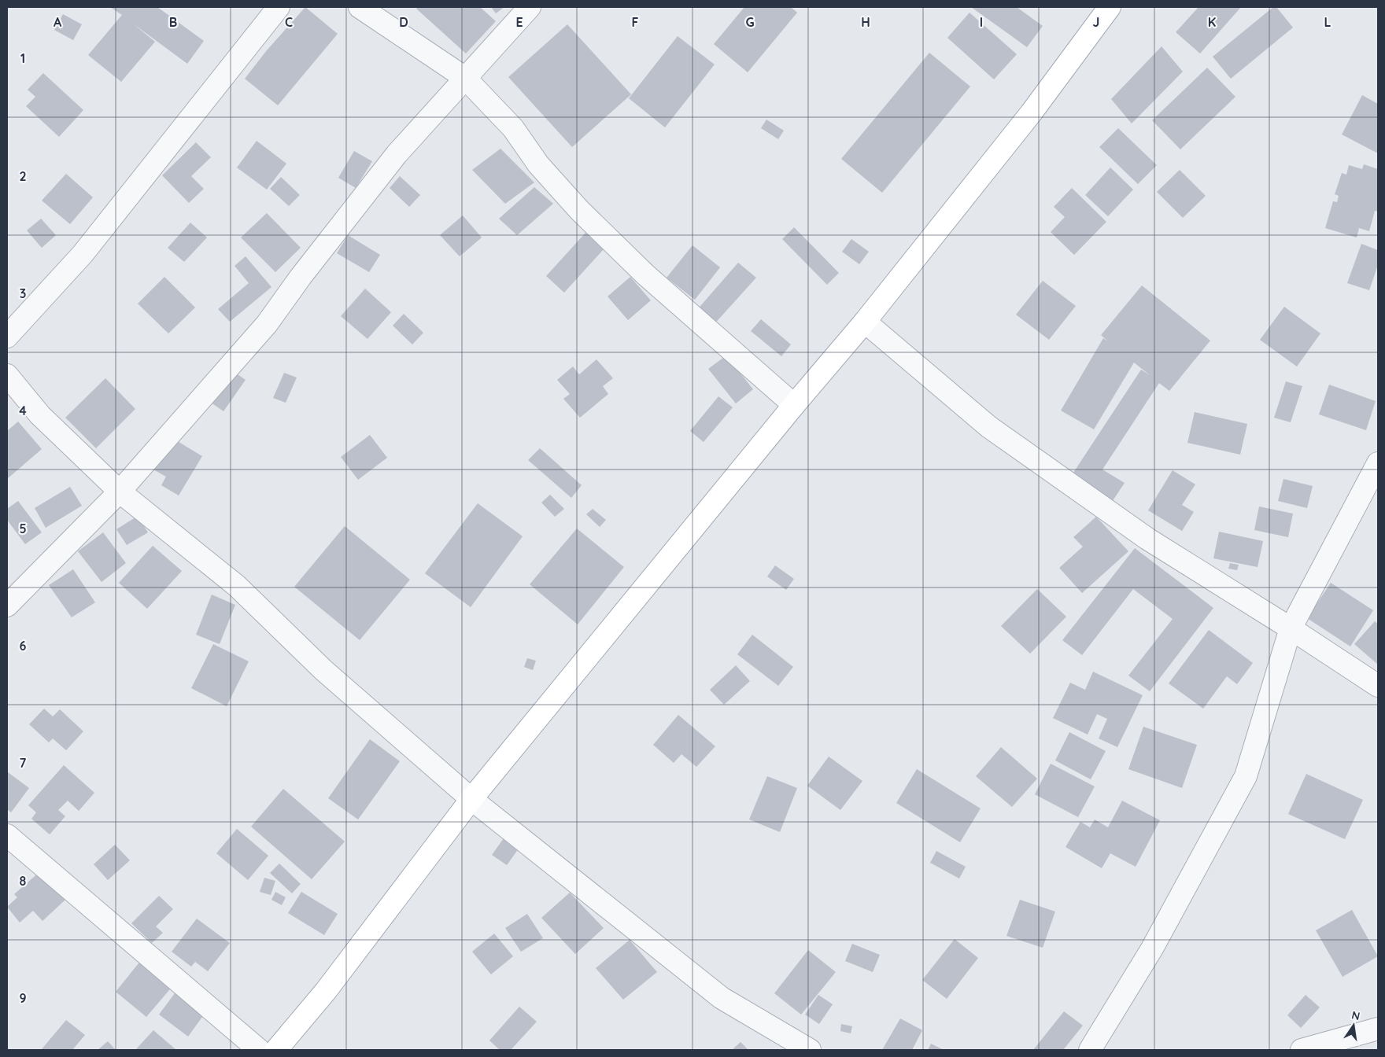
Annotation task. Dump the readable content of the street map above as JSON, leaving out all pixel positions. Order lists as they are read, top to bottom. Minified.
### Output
{"north":"top","grid":{"columns":["A","B","C","D","E","F","G","H","I","J","K","L"],"rows":["1","2","3","4","5","6","7","8","9"]}}
